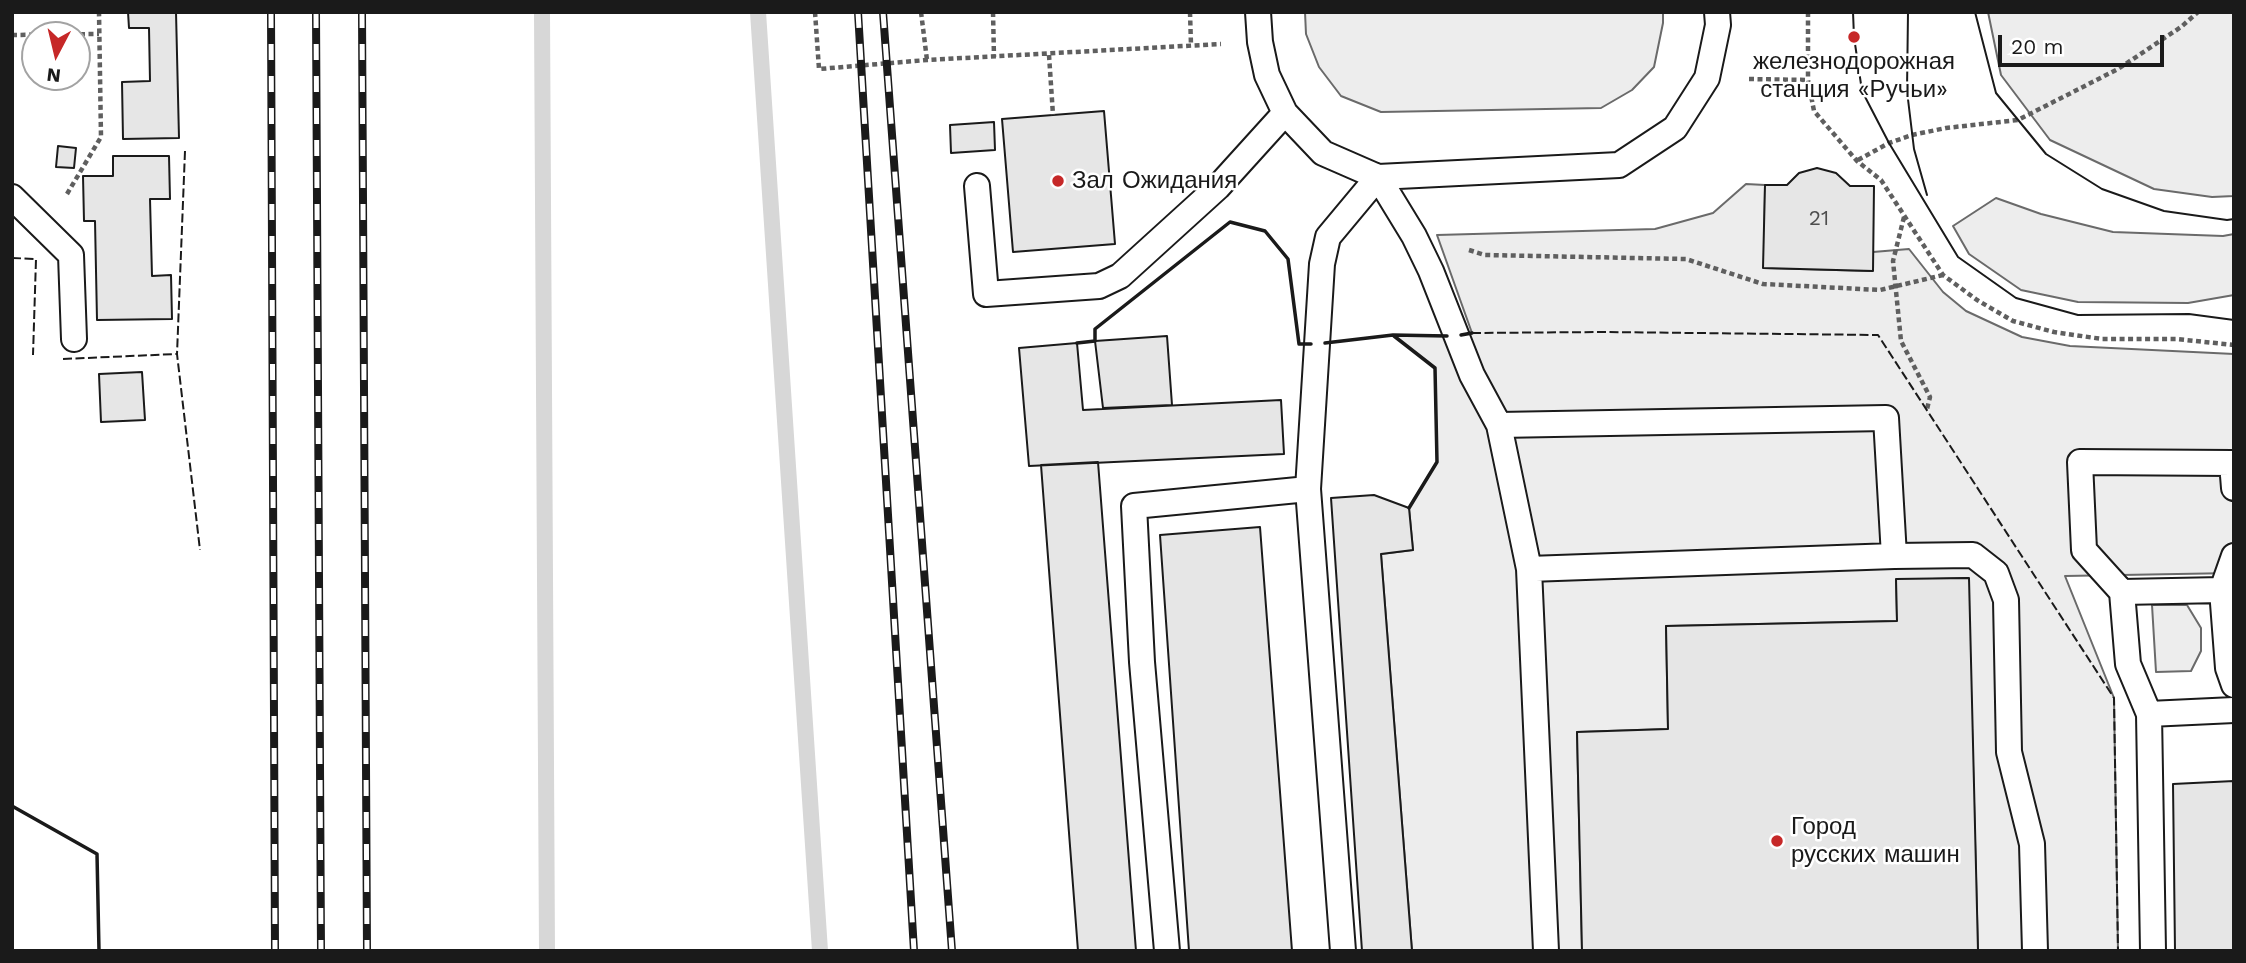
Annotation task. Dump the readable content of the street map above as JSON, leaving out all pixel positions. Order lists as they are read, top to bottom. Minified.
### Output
{"places":["железнодорожная станция «Ручьи»","Зал Ожидания","Город русских машин"],"house_numbers":["21"],"scale_bar":"20 m","north":"bottom"}
